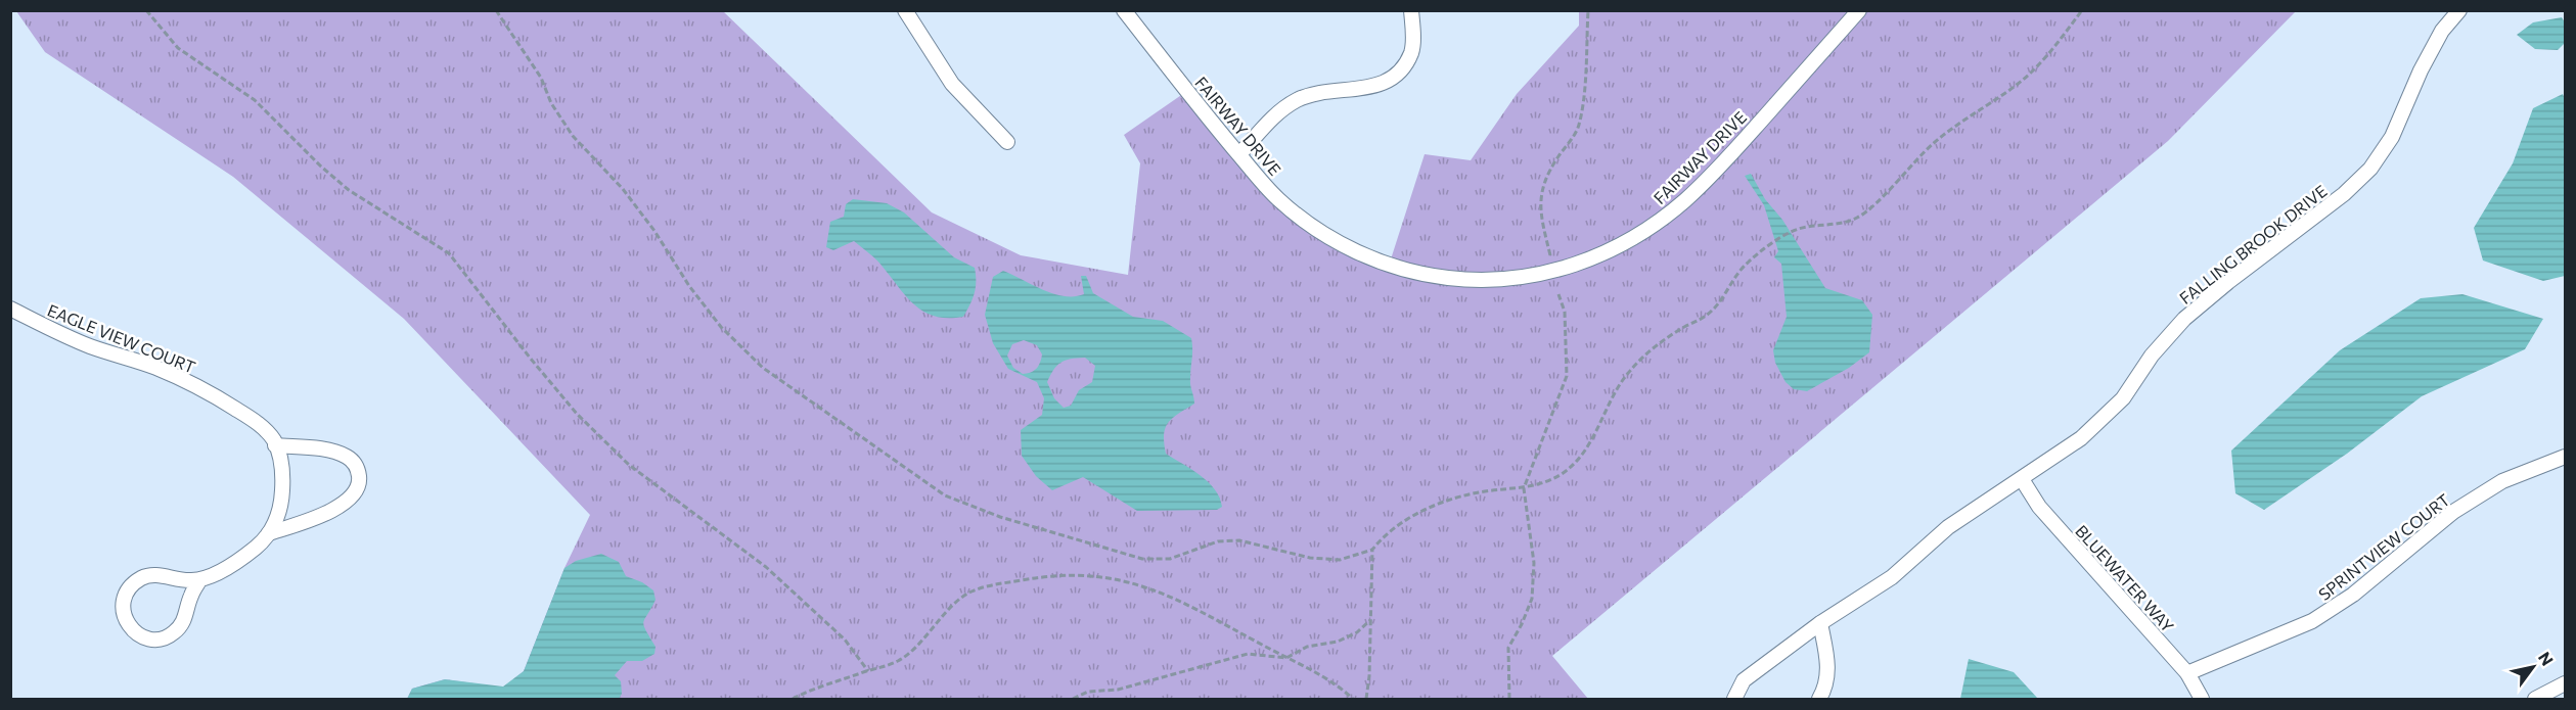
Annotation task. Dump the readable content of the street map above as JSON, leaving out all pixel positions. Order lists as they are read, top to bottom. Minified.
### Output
{"streets":{"street":["FAIRWAY DRIVE","FALLING BROOK DRIVE","EAGLE VIEW COURT","SPRINTVIEW COURT","BLUEWATER WAY"]},"crossings":[["FALLING BROOK DRIVE","BLUEWATER WAY"],["SPRINTVIEW COURT","BLUEWATER WAY"]],"north":"top right"}
